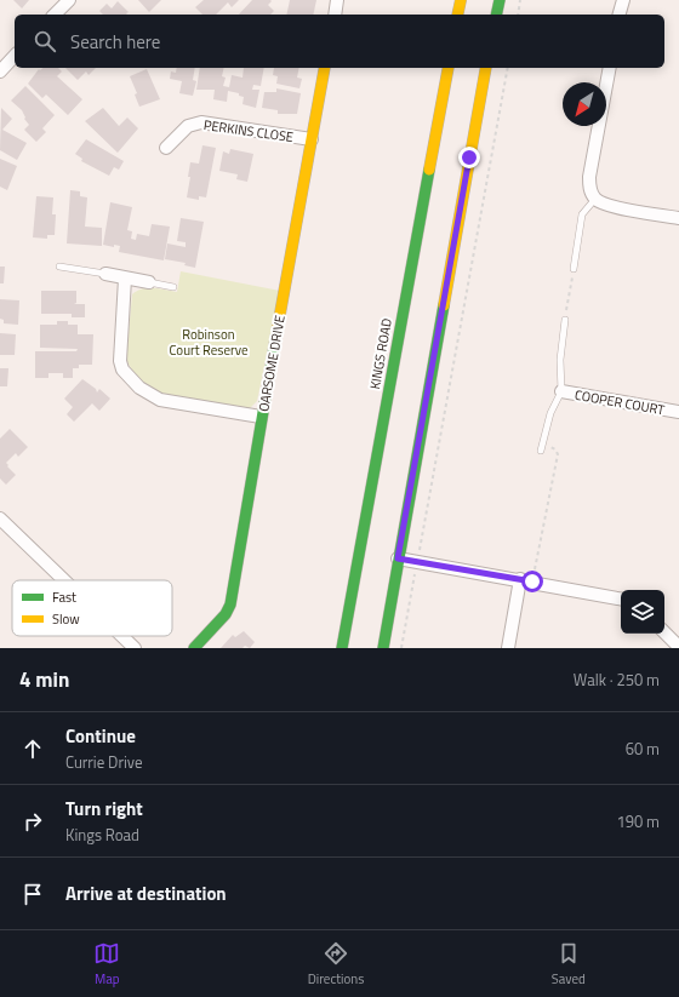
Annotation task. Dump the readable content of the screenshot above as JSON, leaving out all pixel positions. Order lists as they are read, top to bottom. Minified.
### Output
{"streets":{"main road":["KINGS ROAD","OARSOME DRIVE"],"street":["PERKINS CLOSE","COOPER COURT"]},"crossings":[["PERKINS CLOSE","OARSOME DRIVE"]],"parks":["Robinson Court Reserve"],"legend":["Fast","Slow"],"north":"bottom left","page":{"search":"Search here","heading":["4 min","Walk · 250 m"],"list":[["Continue","Currie Drive","60 m"],["Turn right","Kings Road","190 m"],"Arrive at destination"],"nav":["Map","Directions","Saved"]}}
